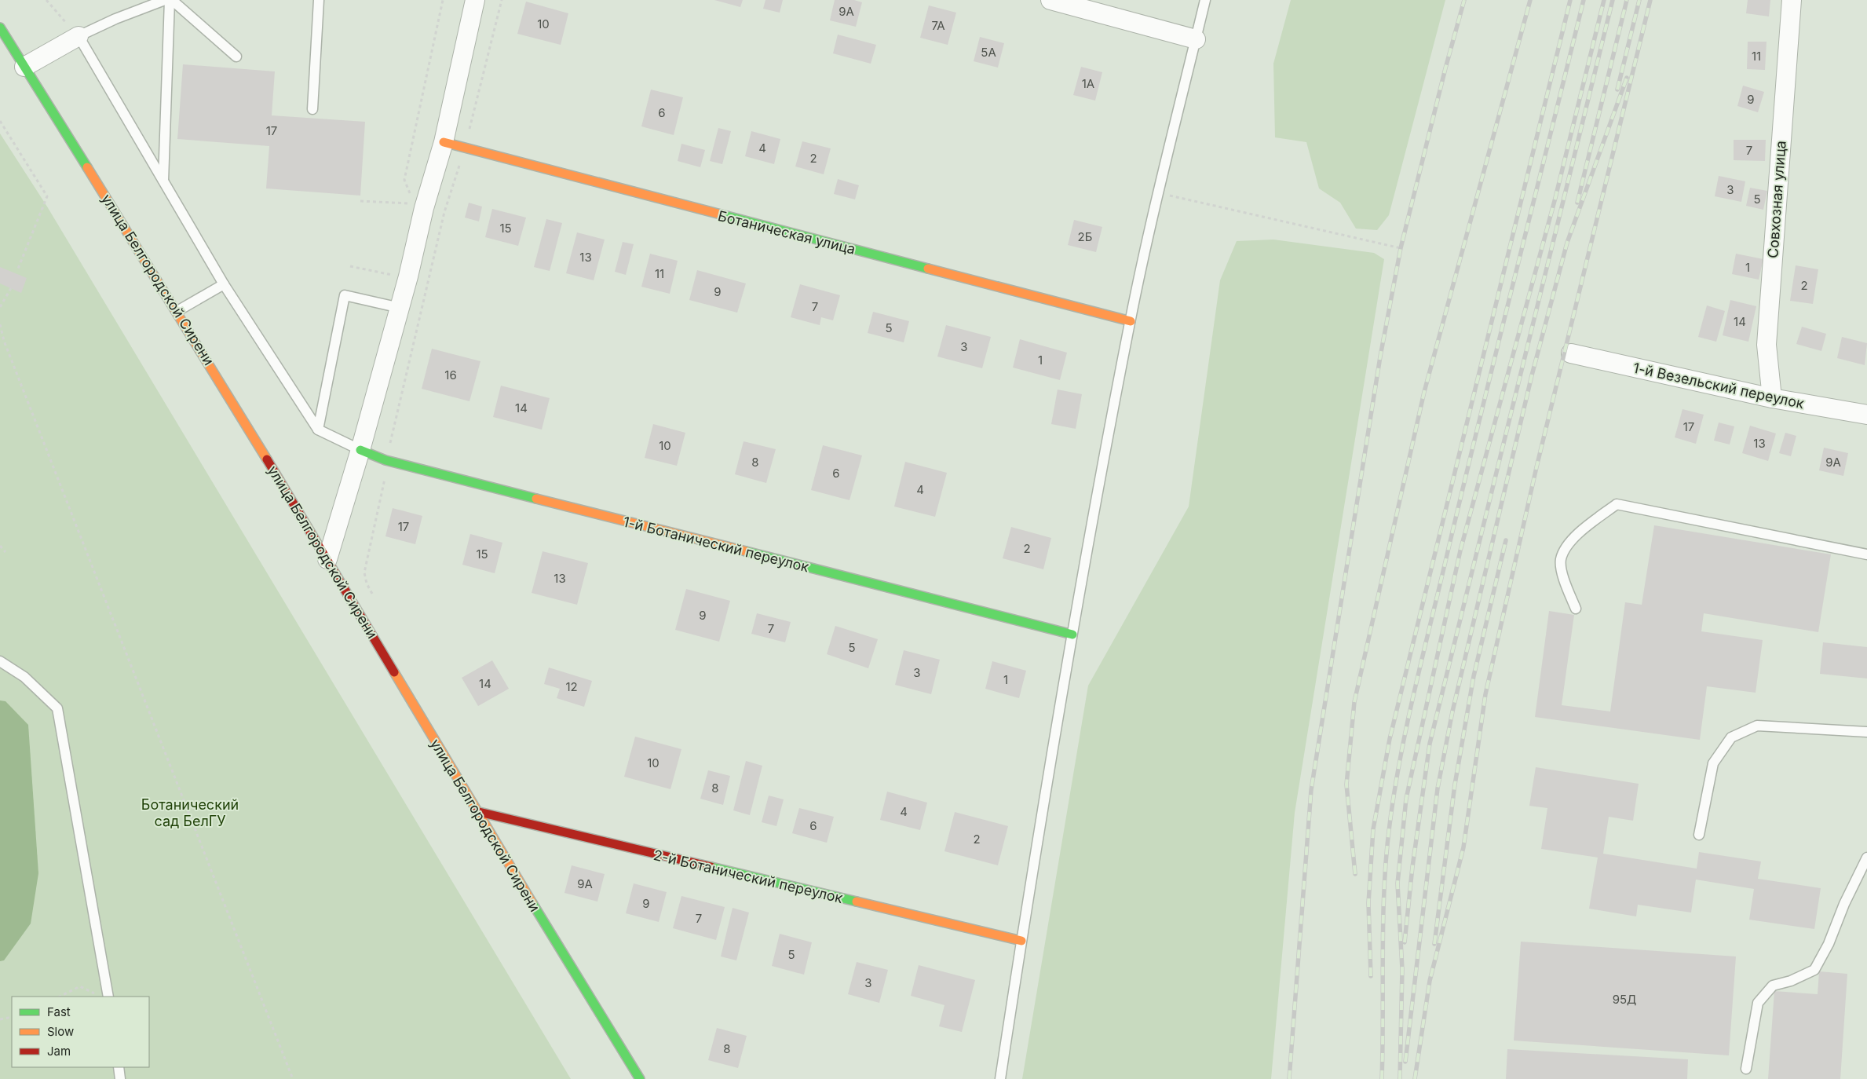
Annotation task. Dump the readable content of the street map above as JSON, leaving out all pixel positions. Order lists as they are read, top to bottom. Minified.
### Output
{"streets":{"street":["Совхозная улица","Ботаническая улица","улица Белгородской Сирени","1-й Везельский переулок","1-й Ботанический переулок","2-й Ботанический переулок"]},"crossings":[["Совхозная улица","1-й Везельский переулок"],["улица Белгородской Сирени","2-й Ботанический переулок"]],"parks":["Ботанический сад БелГУ"],"house_numbers":["9А","10","7А","5А","11","1А","9","6","17","4","7","2","3","5","15","2Б","13","1","11","2","9","7","14","5","3","1","16","14","17","13","10","8","9А","6","4","17","2","15","13","9","7","5","3","1","14","12","10","8","4","6","2","9А","9","7","5","3","95Д","8"],"legend":["Fast","Slow","Jam"]}
